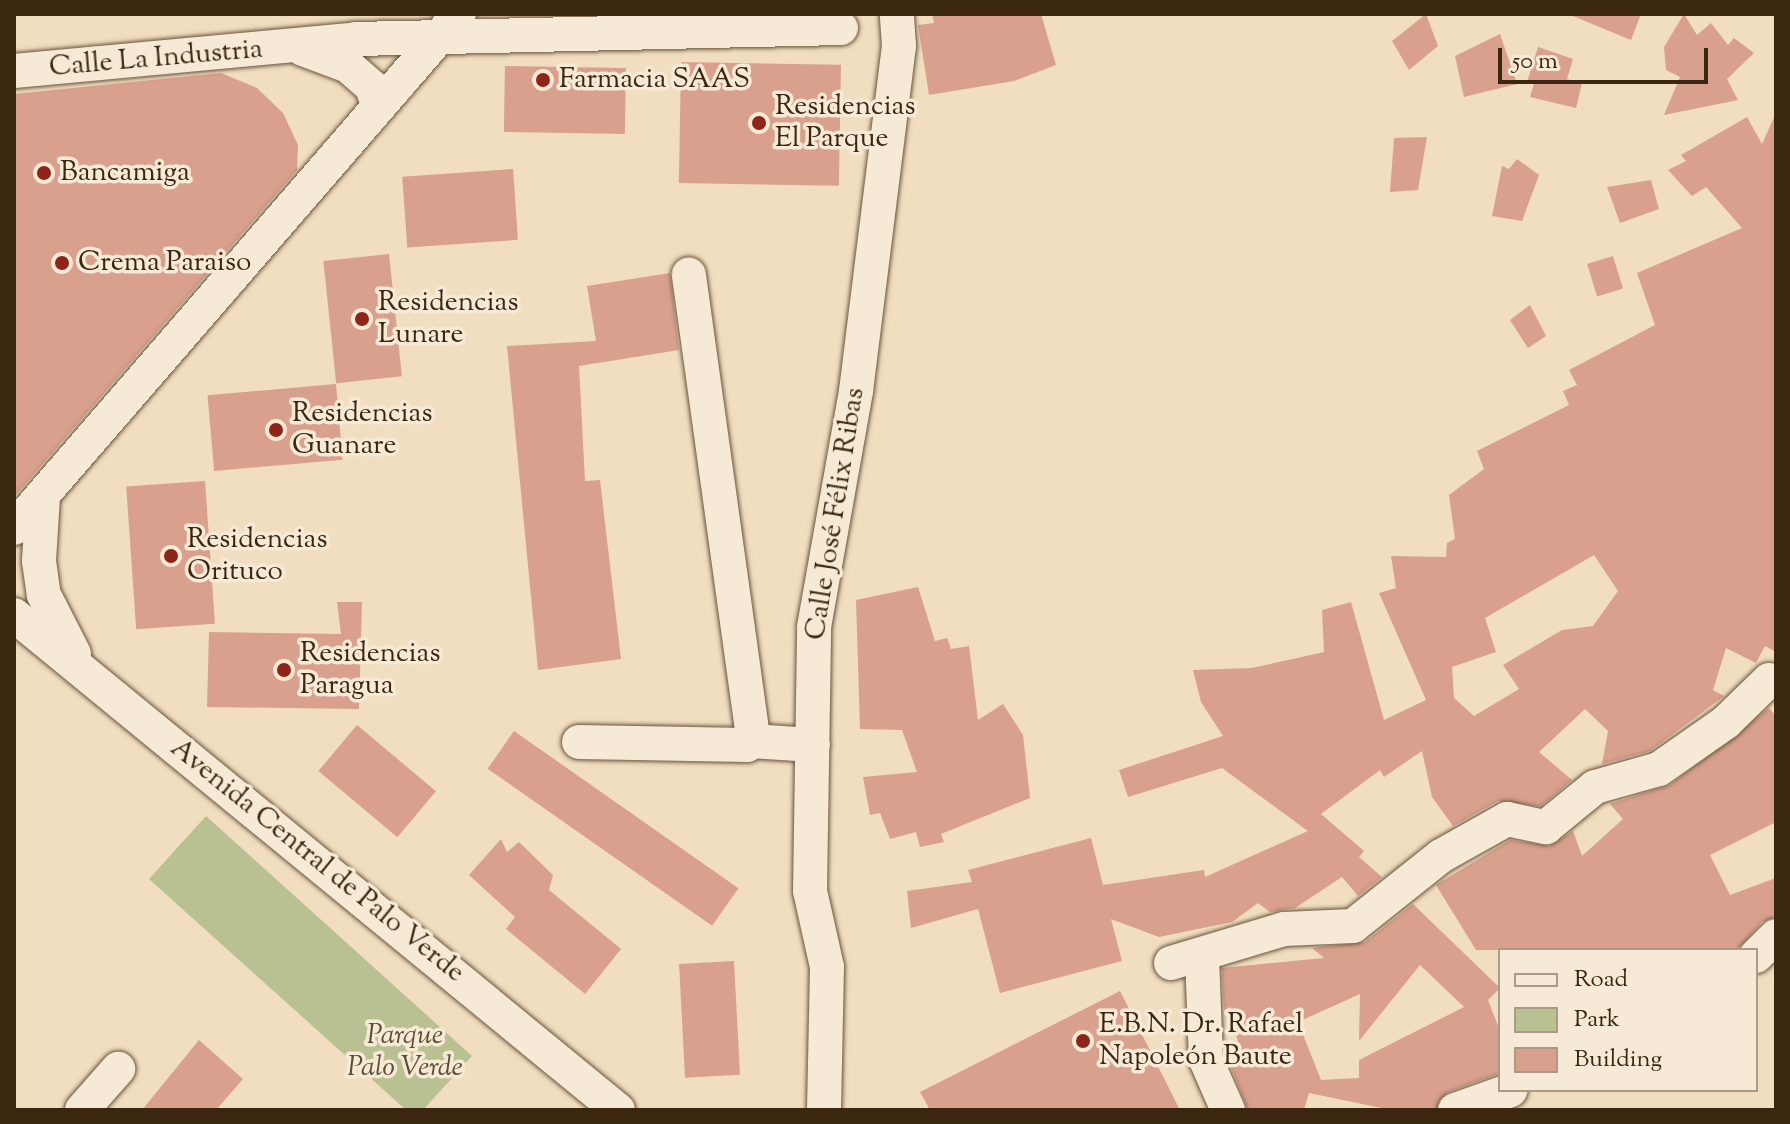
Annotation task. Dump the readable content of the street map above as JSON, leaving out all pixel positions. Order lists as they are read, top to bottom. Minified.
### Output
{"streets":{"street":["Calle La Industria","Calle José Félix Ribas","Avenida Central de Palo Verde"]},"parks":["Parque Palo Verde"],"places":["Farmacia SAAS","Residencias El Parque","Bancamiga","Crema Paraiso","Residencias Lunare","Residencias Guanare","Residencias Orituco","Residencias Paragua","E.B.N. Dr. Rafael Napoleón Baute"],"legend":["Road","Park","Building"],"scale_bar":"50 m"}
